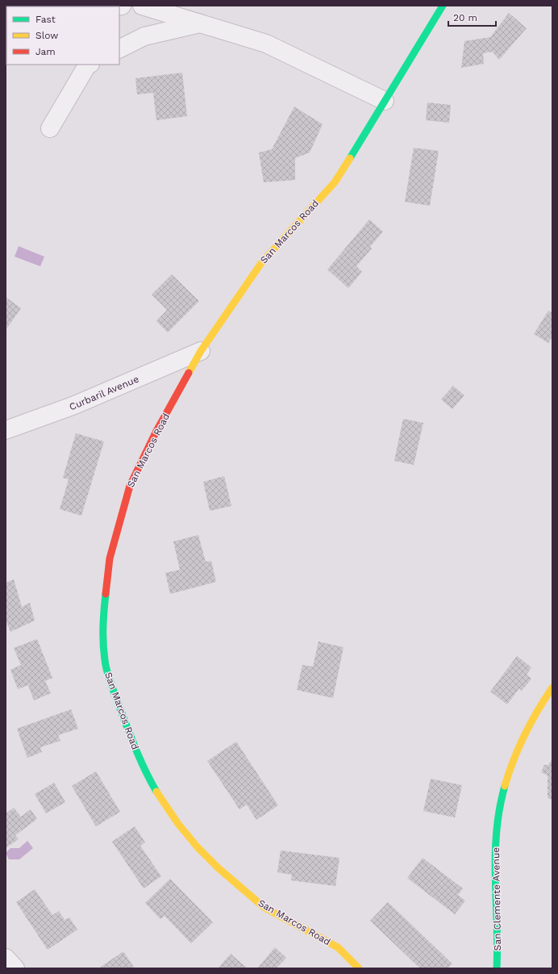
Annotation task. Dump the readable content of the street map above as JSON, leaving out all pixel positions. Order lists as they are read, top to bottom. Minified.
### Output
{"streets":{"street":["San Marcos Road","Curbaril Avenue","San Clemente Avenue"]},"crossings":[["San Marcos Road","Curbaril Avenue"]],"legend":["Fast","Slow","Jam"],"scale_bar":"20 m"}
